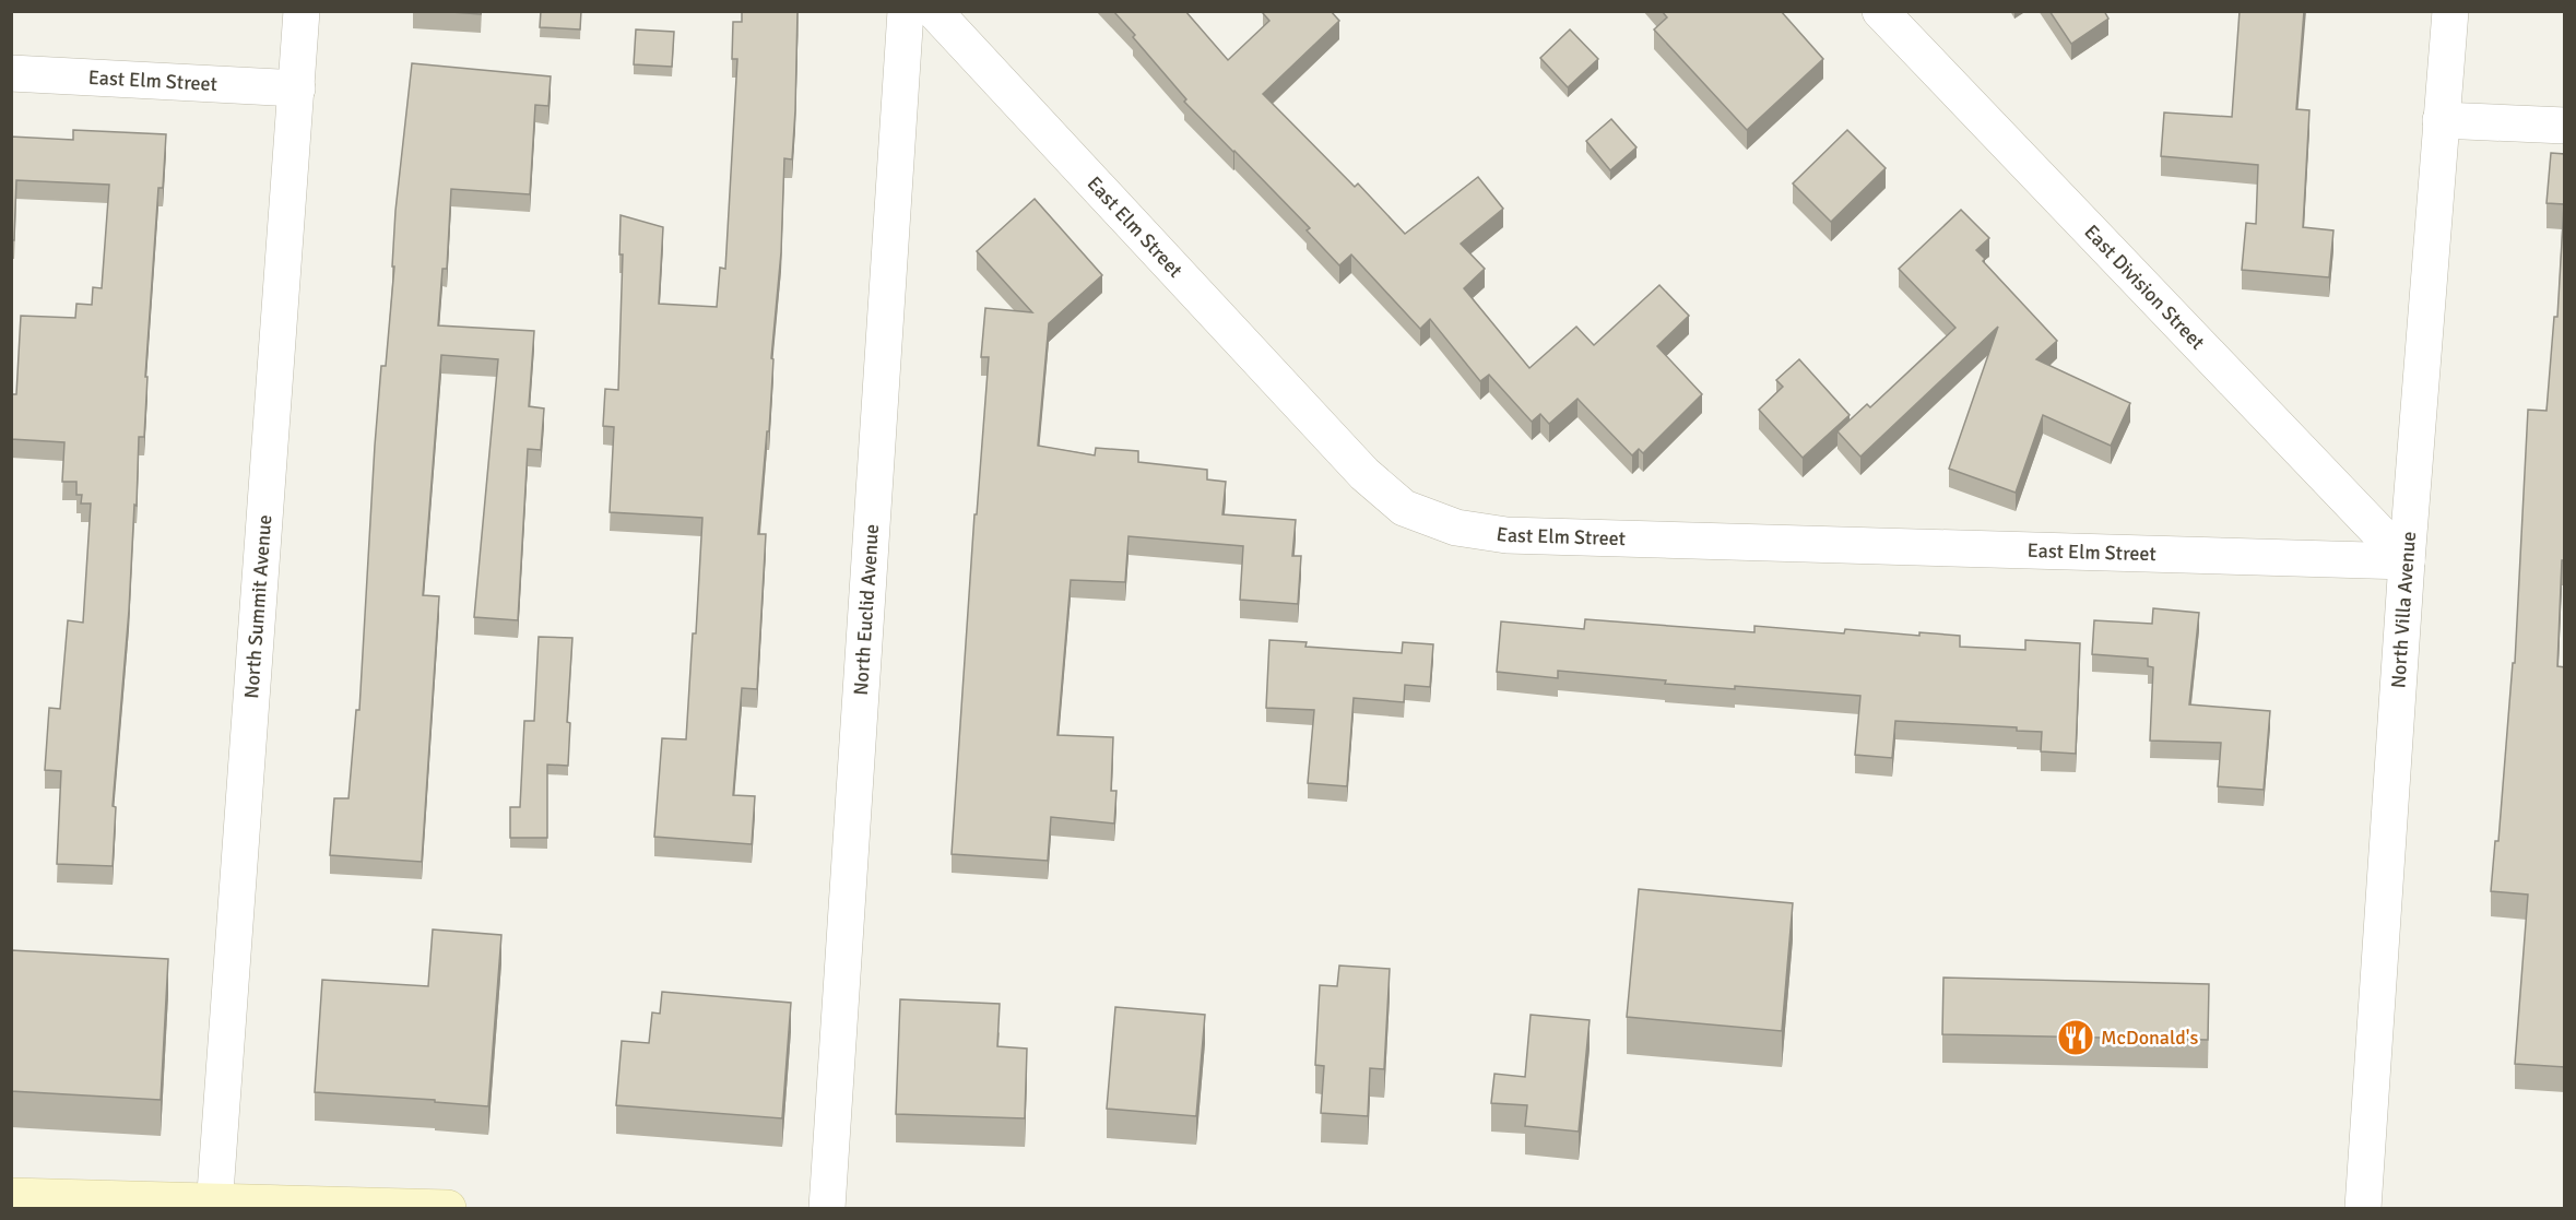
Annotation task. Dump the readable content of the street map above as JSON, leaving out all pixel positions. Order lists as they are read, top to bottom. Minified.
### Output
{"streets":{"street":["East Elm Street","East Division Street","North Summit Avenue","North Villa Avenue","North Euclid Avenue"]},"crossings":[["East Elm Street","East Division Street"],["East Elm Street","North Summit Avenue"],["East Elm Street","North Villa Avenue"],["East Division Street","North Villa Avenue"]],"places":{"restaurant":["McDonald's"]}}
